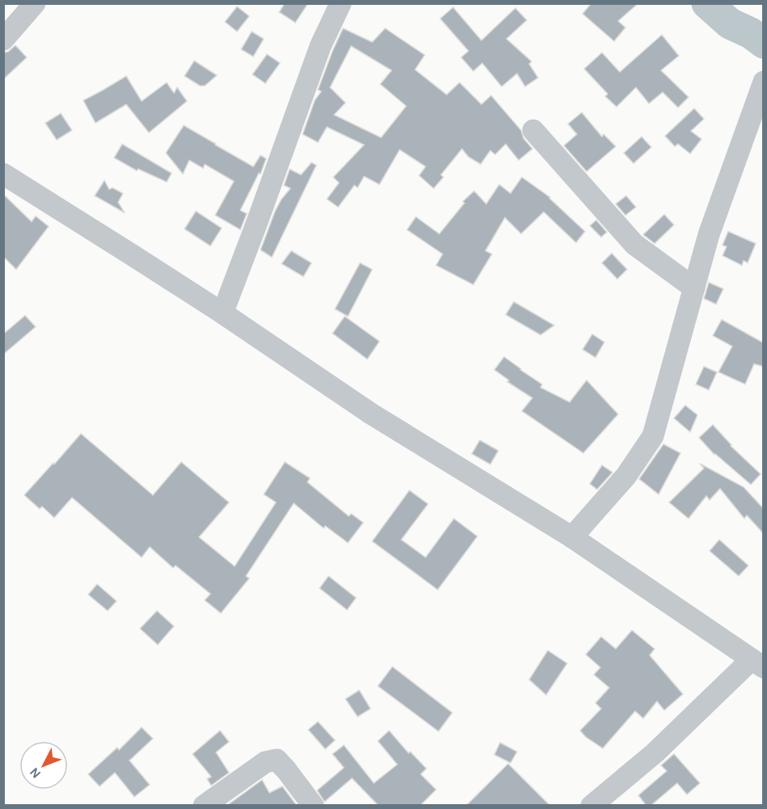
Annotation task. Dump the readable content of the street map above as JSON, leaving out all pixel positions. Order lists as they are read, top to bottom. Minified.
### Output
{"north":"bottom left"}
